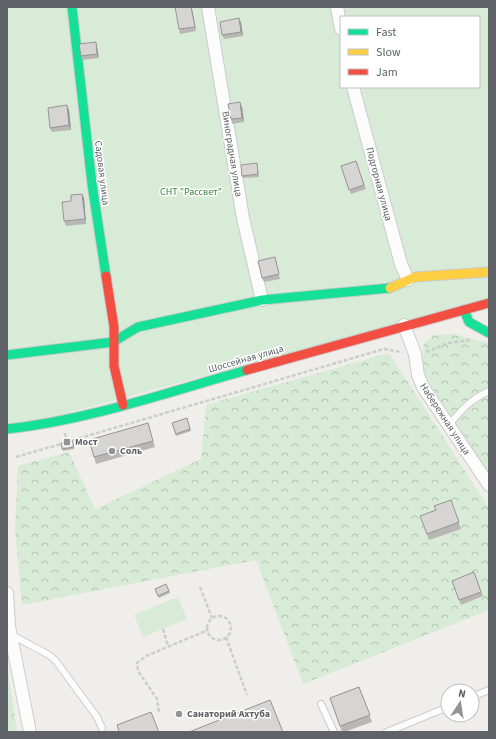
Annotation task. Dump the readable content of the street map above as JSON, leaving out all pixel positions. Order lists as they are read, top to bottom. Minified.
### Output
{"streets":{"street":["Виноградная улица","Садовая улица","Подгорная улица","Шоссейная улица","Набережная улица"]},"crossings":[["Садовая улица","Шоссейная улица"],["Шоссейная улица","Набережная улица"]],"parks":["СНТ \"Рассвет\""],"places":{"transit":["Мост"],"other":["Соль","Санаторий Ахтуба"]},"legend":["Fast","Slow","Jam"],"north":"top"}
